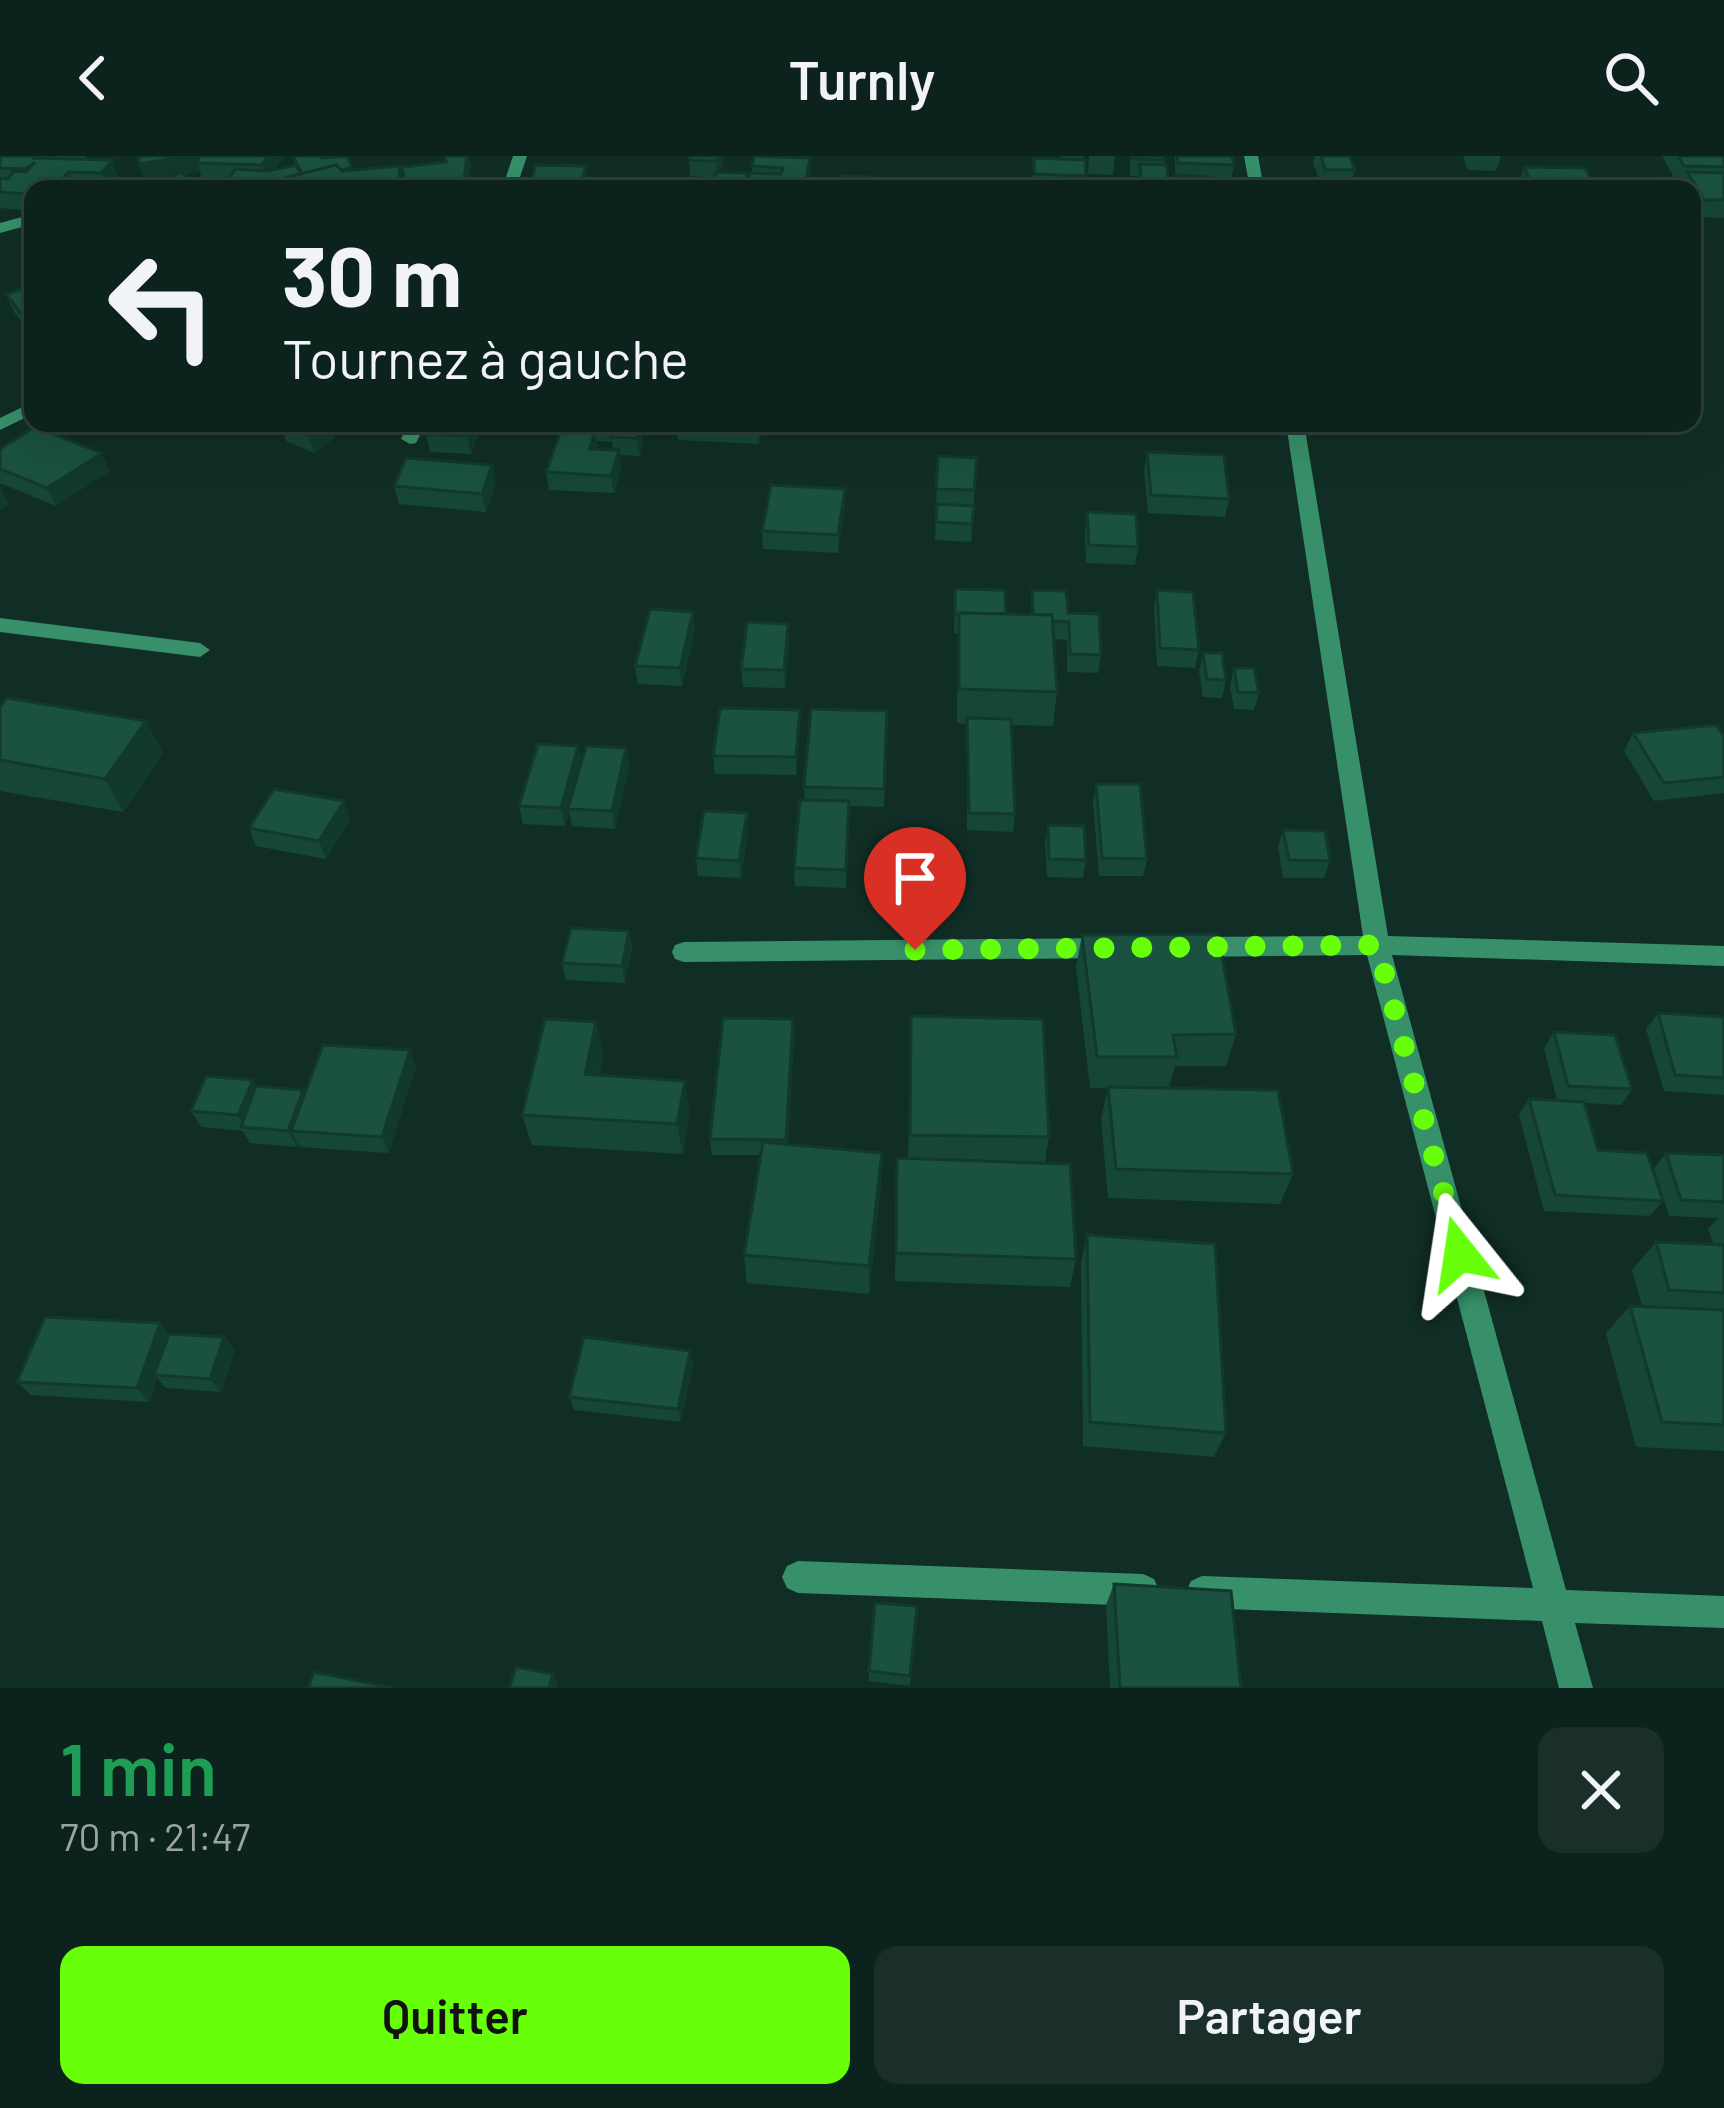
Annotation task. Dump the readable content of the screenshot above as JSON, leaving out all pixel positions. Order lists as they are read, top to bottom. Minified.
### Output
{"page":{"header":"Turnly","turn":["30 m","Tournez à gauche"],"heading":["1 min","70 m · 21:47"],"buttons":["Quitter","Partager"]}}
